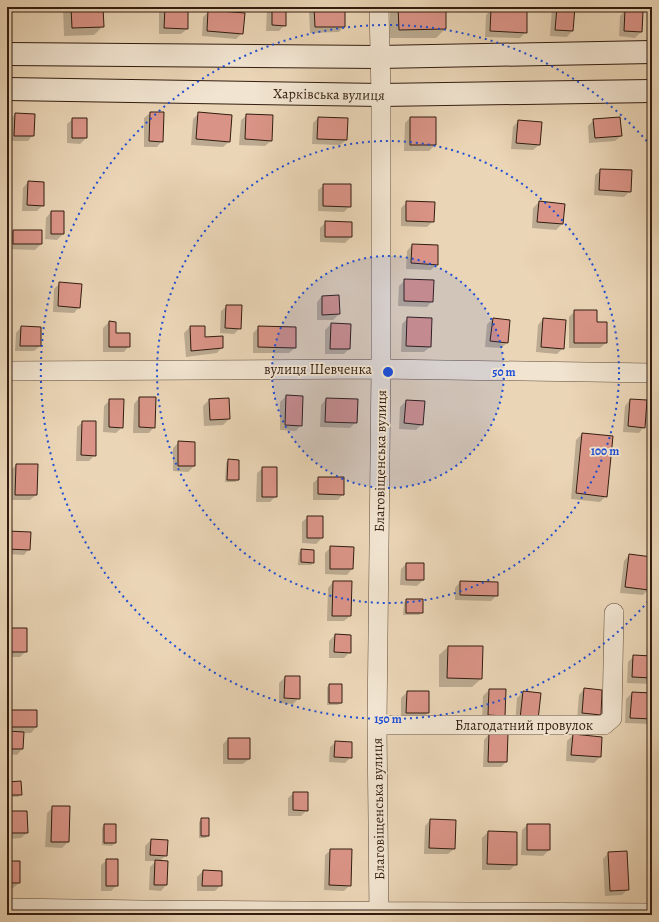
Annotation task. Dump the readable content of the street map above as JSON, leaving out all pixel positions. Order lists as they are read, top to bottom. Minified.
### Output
{"streets":{"street":["Харківська вулиця","вулиця Шевченка","Благовіщенська вулиця","Благодатний провулок"]},"crossings":[["Харківська вулиця","Благовіщенська вулиця"],["вулиця Шевченка","Благовіщенська вулиця"],["Благовіщенська вулиця","Благодатний провулок"]],"rings":["50 m","100 m","150 m"]}
